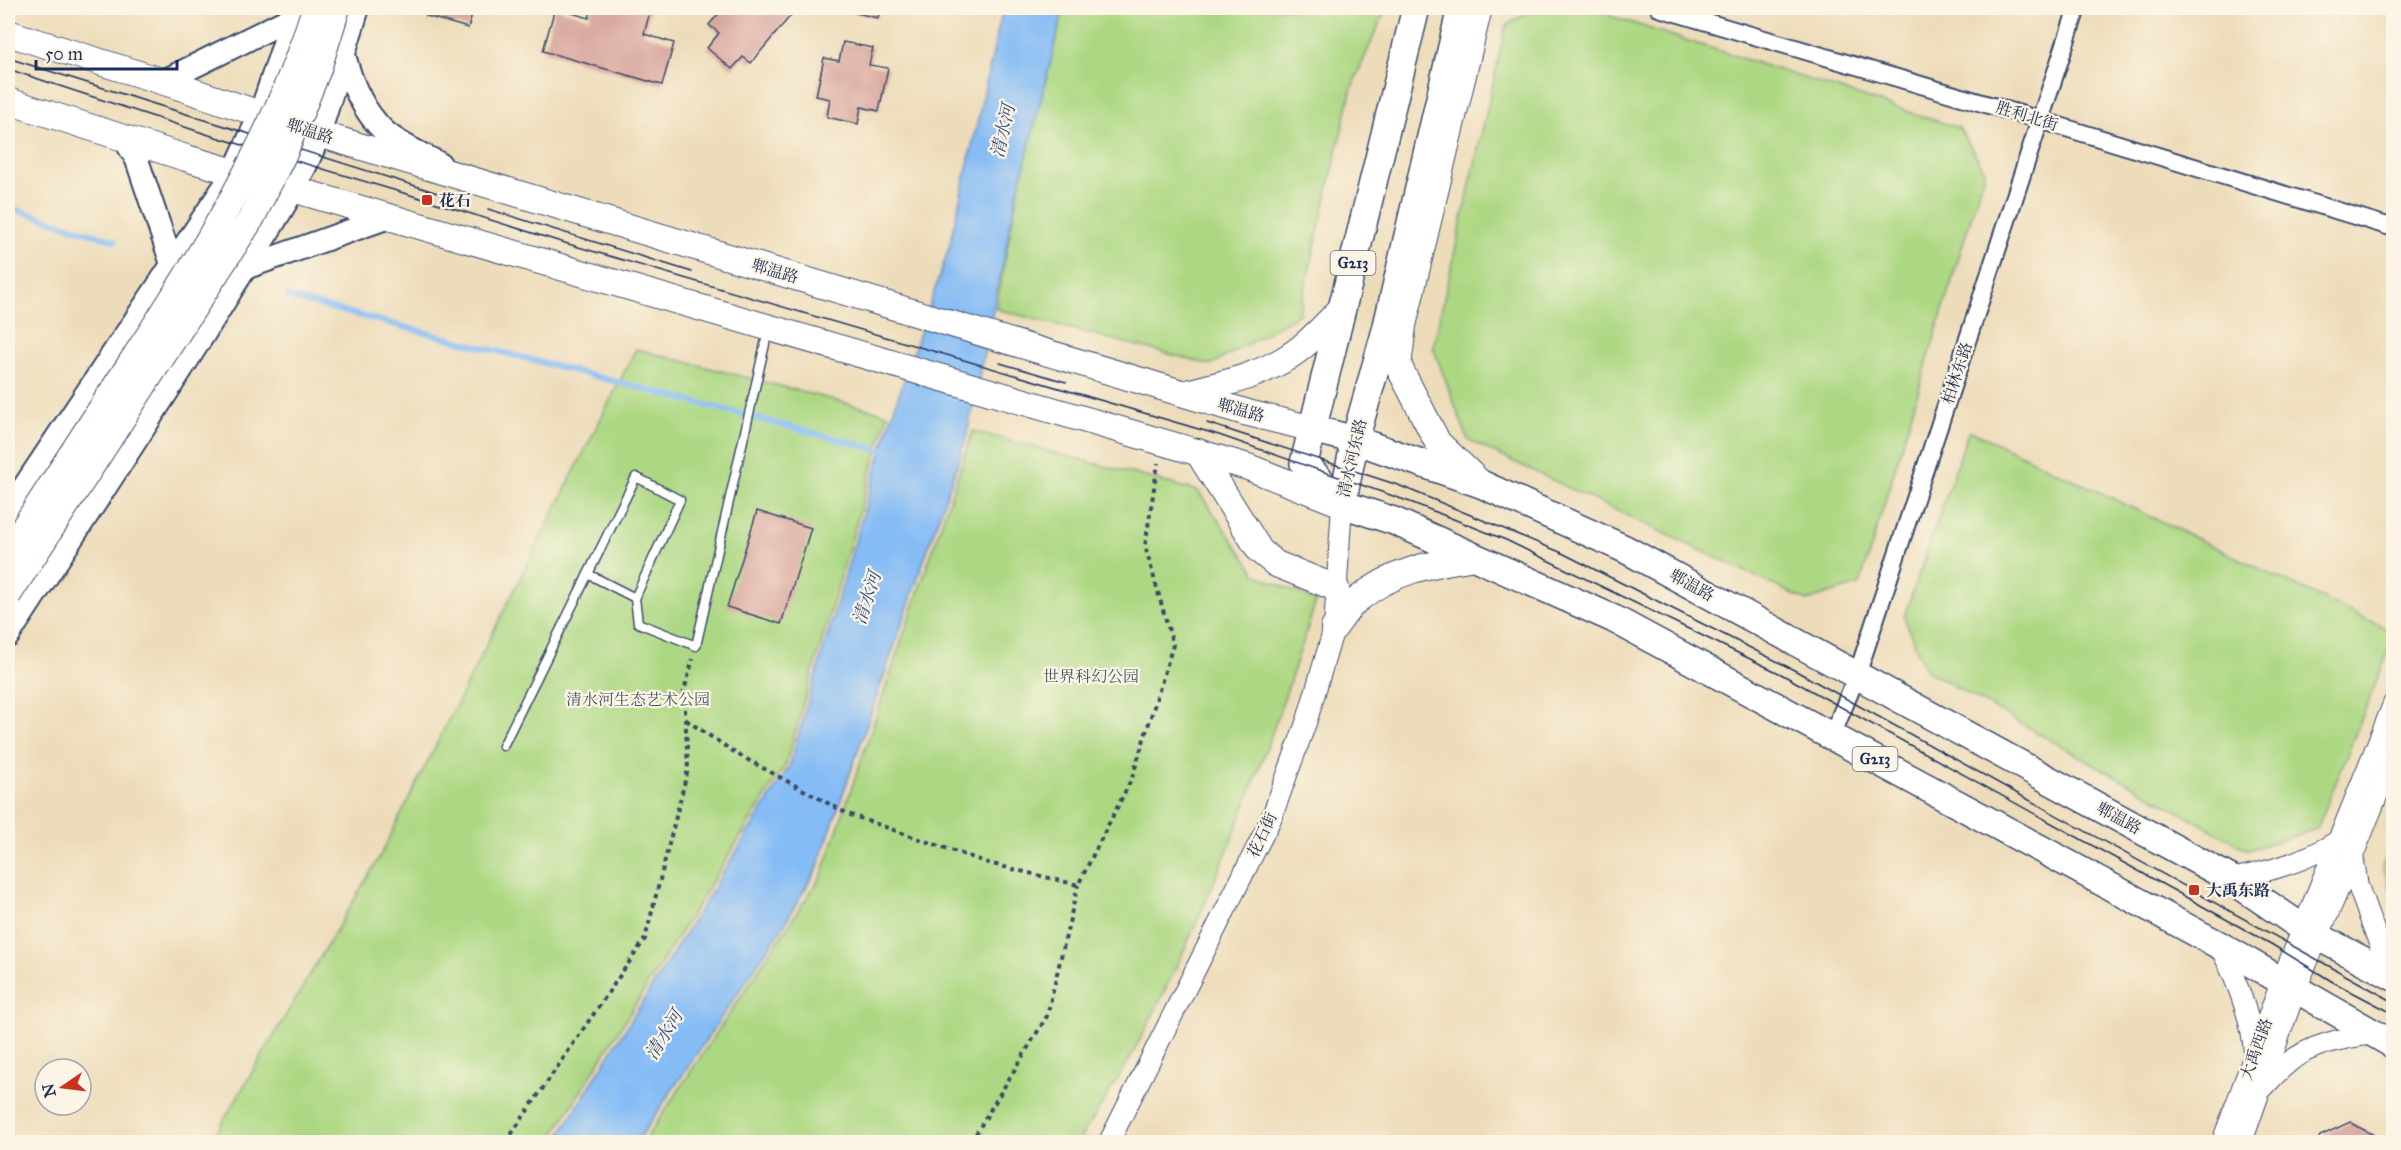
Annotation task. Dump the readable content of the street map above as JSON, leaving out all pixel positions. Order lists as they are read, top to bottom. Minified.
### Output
{"streets":{"highway":["郫温路","G213","清水河东路"],"street":["胜利北街","柏林东路","花石街","大禹西路"]},"crossings":[["胜利北街","柏林东路"],["郫温路","柏林东路"],["郫温路","清水河东路"],["G213","柏林东路"],["G213","清水河东路"],["G213","花石街"],["G213","大禹西路"],["清水河东路","花石街"]],"water":["清水河"],"parks":["世界科幻公园","清水河生态艺术公园"],"places":{"transit":["花石","大禹东路"]},"scale_bar":"50 m","north":"left"}
